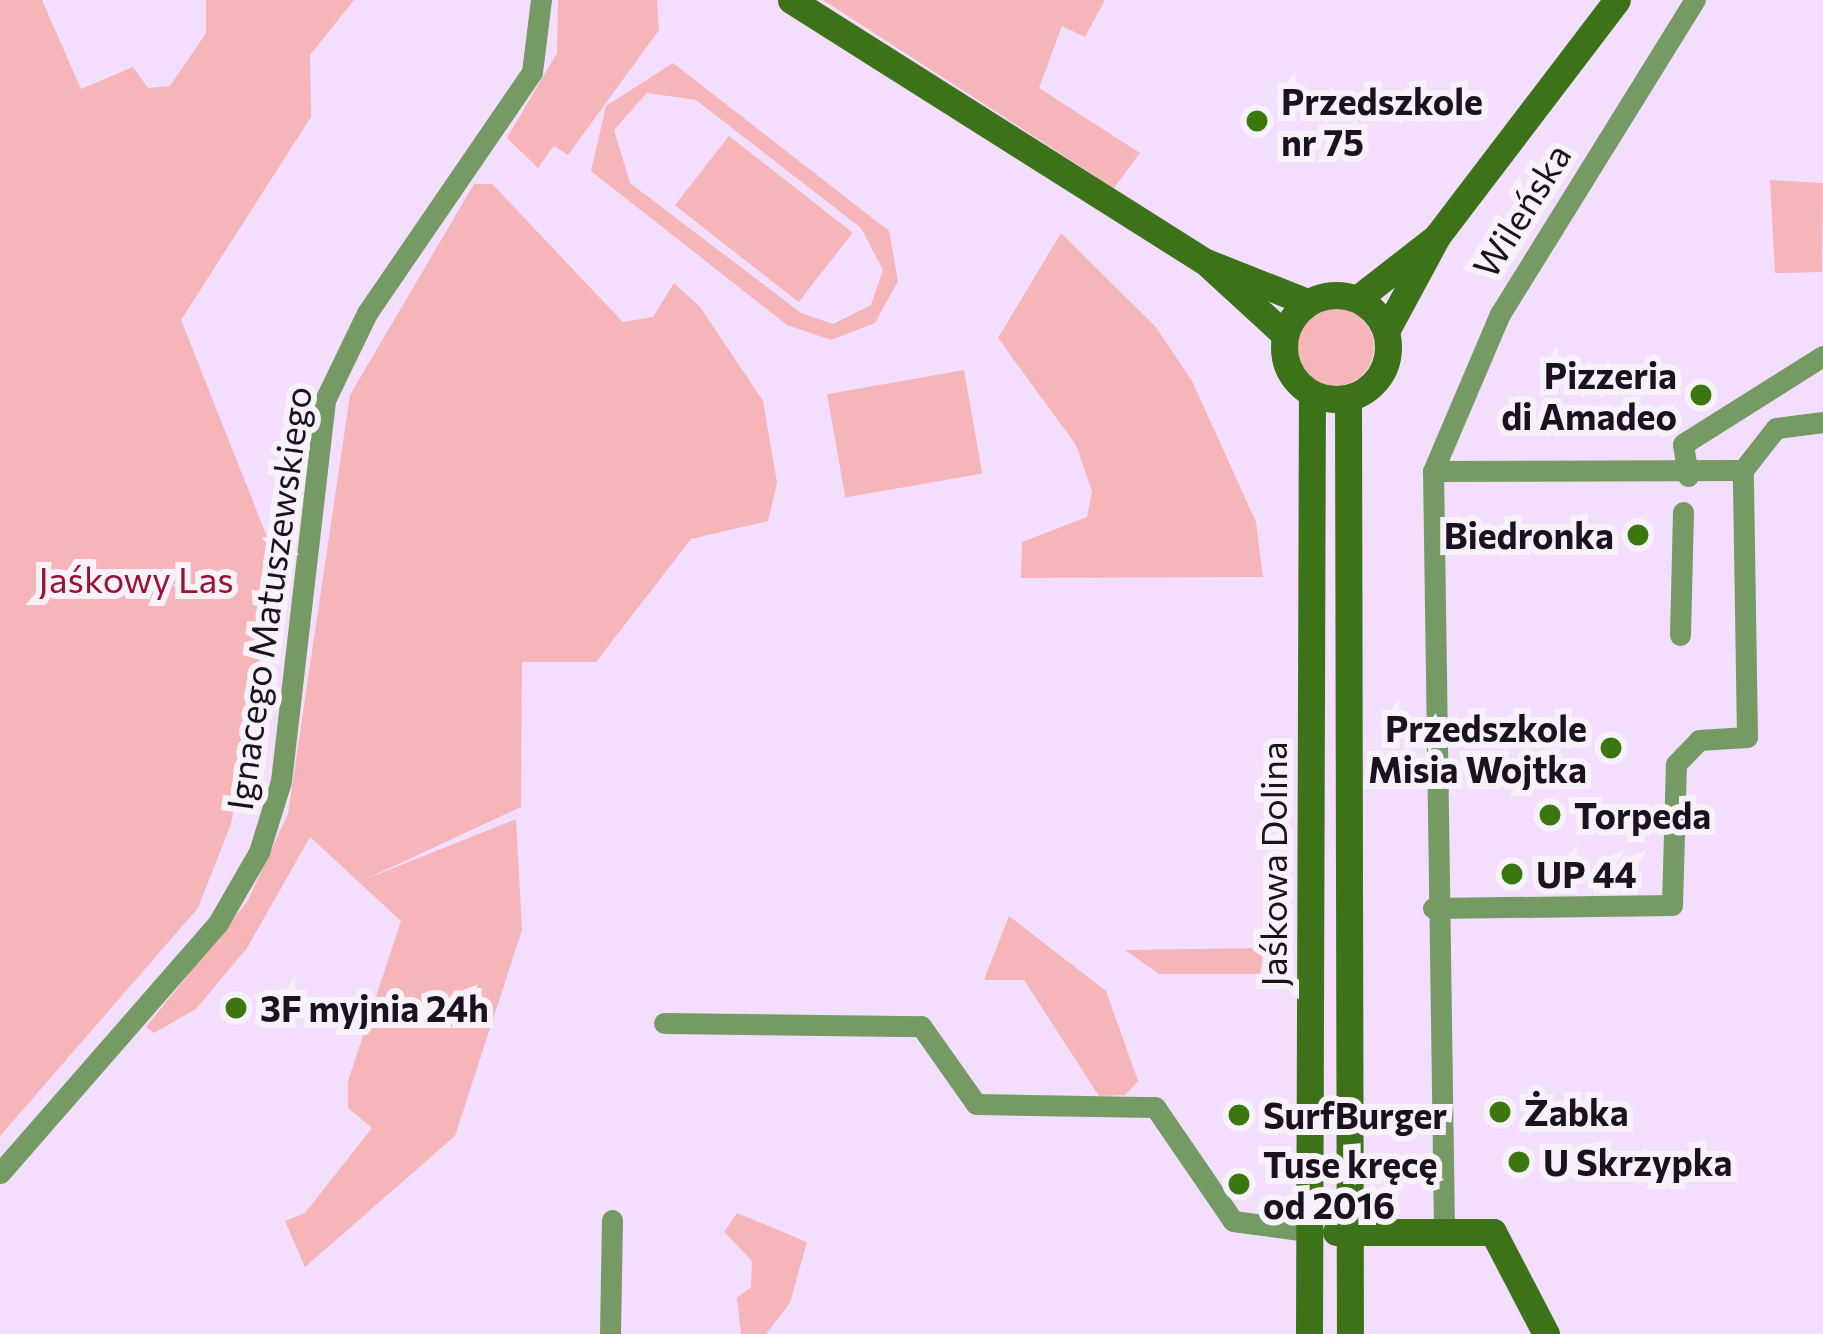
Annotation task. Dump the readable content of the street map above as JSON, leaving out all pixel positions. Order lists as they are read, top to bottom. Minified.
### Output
{"streets":{"street":["Wileńska","Ignacego Matuszewskiego","Jaśkowa Dolina"]},"crossings":[["Wileńska","Jaśkowa Dolina"]],"parks":["Jaśkowy Las"],"places":["Przedszkole nr 75","Pizzeria di Amadeo","Biedronka","Przedszkole Misia Wojtka","Torpeda","UP 44","3F myjnia 24h","Żabka","SurfBurger","U Skrzypka","Tuse kręcę od 2016"]}
